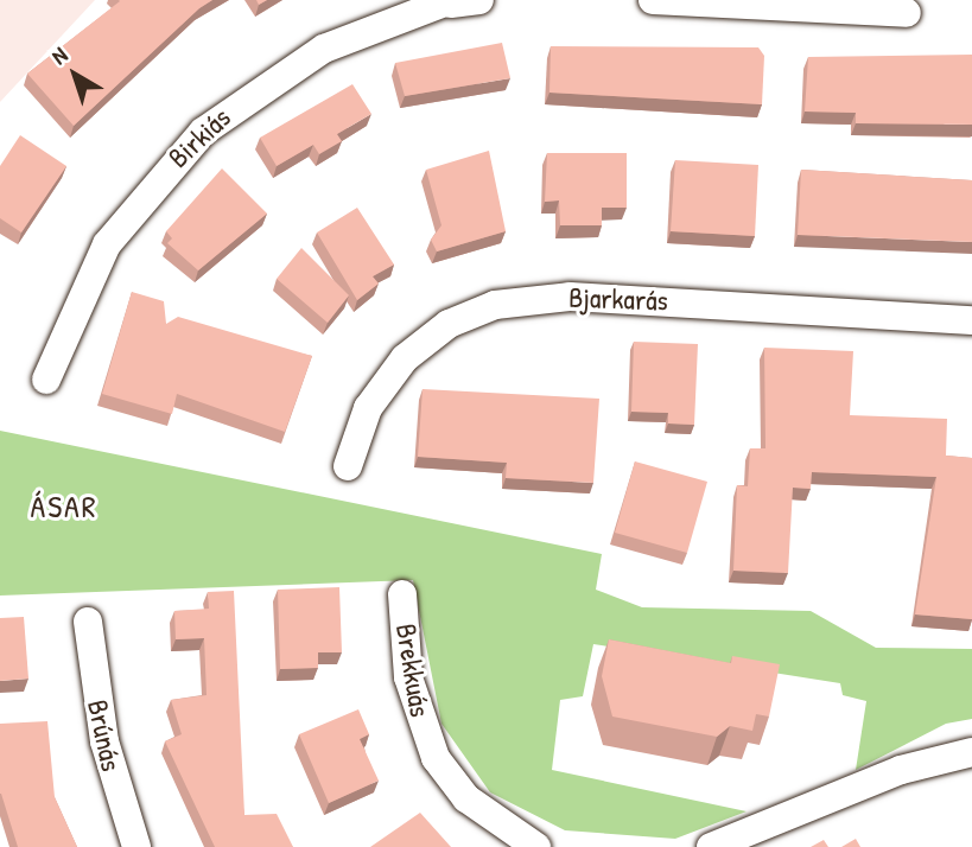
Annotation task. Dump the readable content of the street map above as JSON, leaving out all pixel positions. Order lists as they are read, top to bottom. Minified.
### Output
{"streets":{"street":["Birkiás","Bjarkarás","Brekkuás","Brúnás"]},"districts":["ÁSAR"],"north":"top left"}
